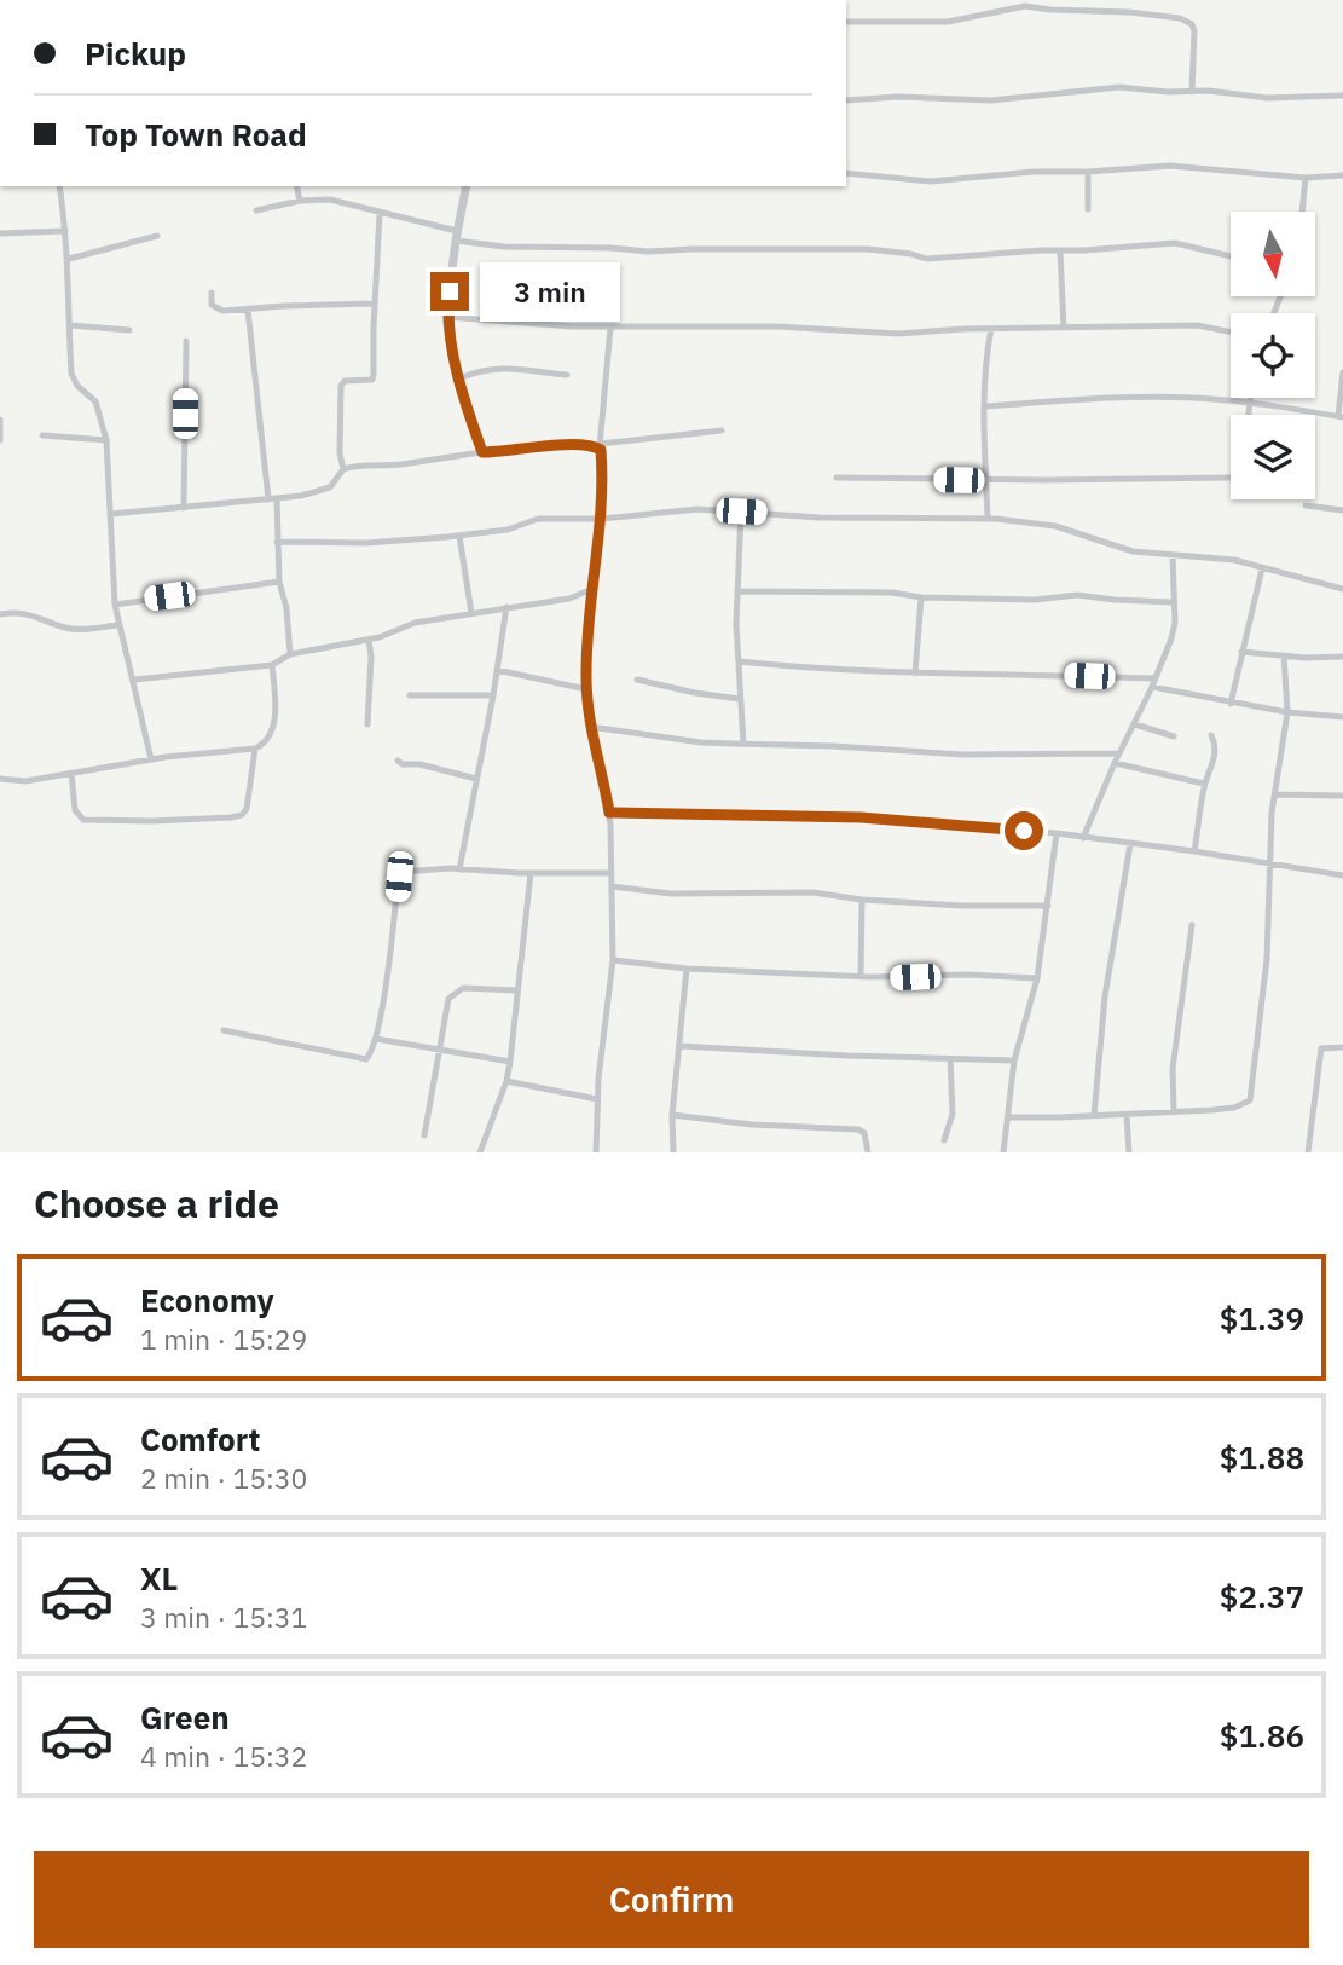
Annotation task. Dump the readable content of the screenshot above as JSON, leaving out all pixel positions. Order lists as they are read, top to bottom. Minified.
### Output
{"north":"bottom","page":{"banner":["Pickup","Top Town Road"],"bubble":"3 min","heading":"Choose a ride","list":[{"name":"Economy","note":"1 min · 15:29","value":"$1.39"},{"name":"Comfort","note":"2 min · 15:30","value":"$1.88"},{"name":"XL","note":"3 min · 15:31","value":"$2.37"},{"name":"Green","note":"4 min · 15:32","value":"$1.86"}],"buttons":"Confirm"}}
